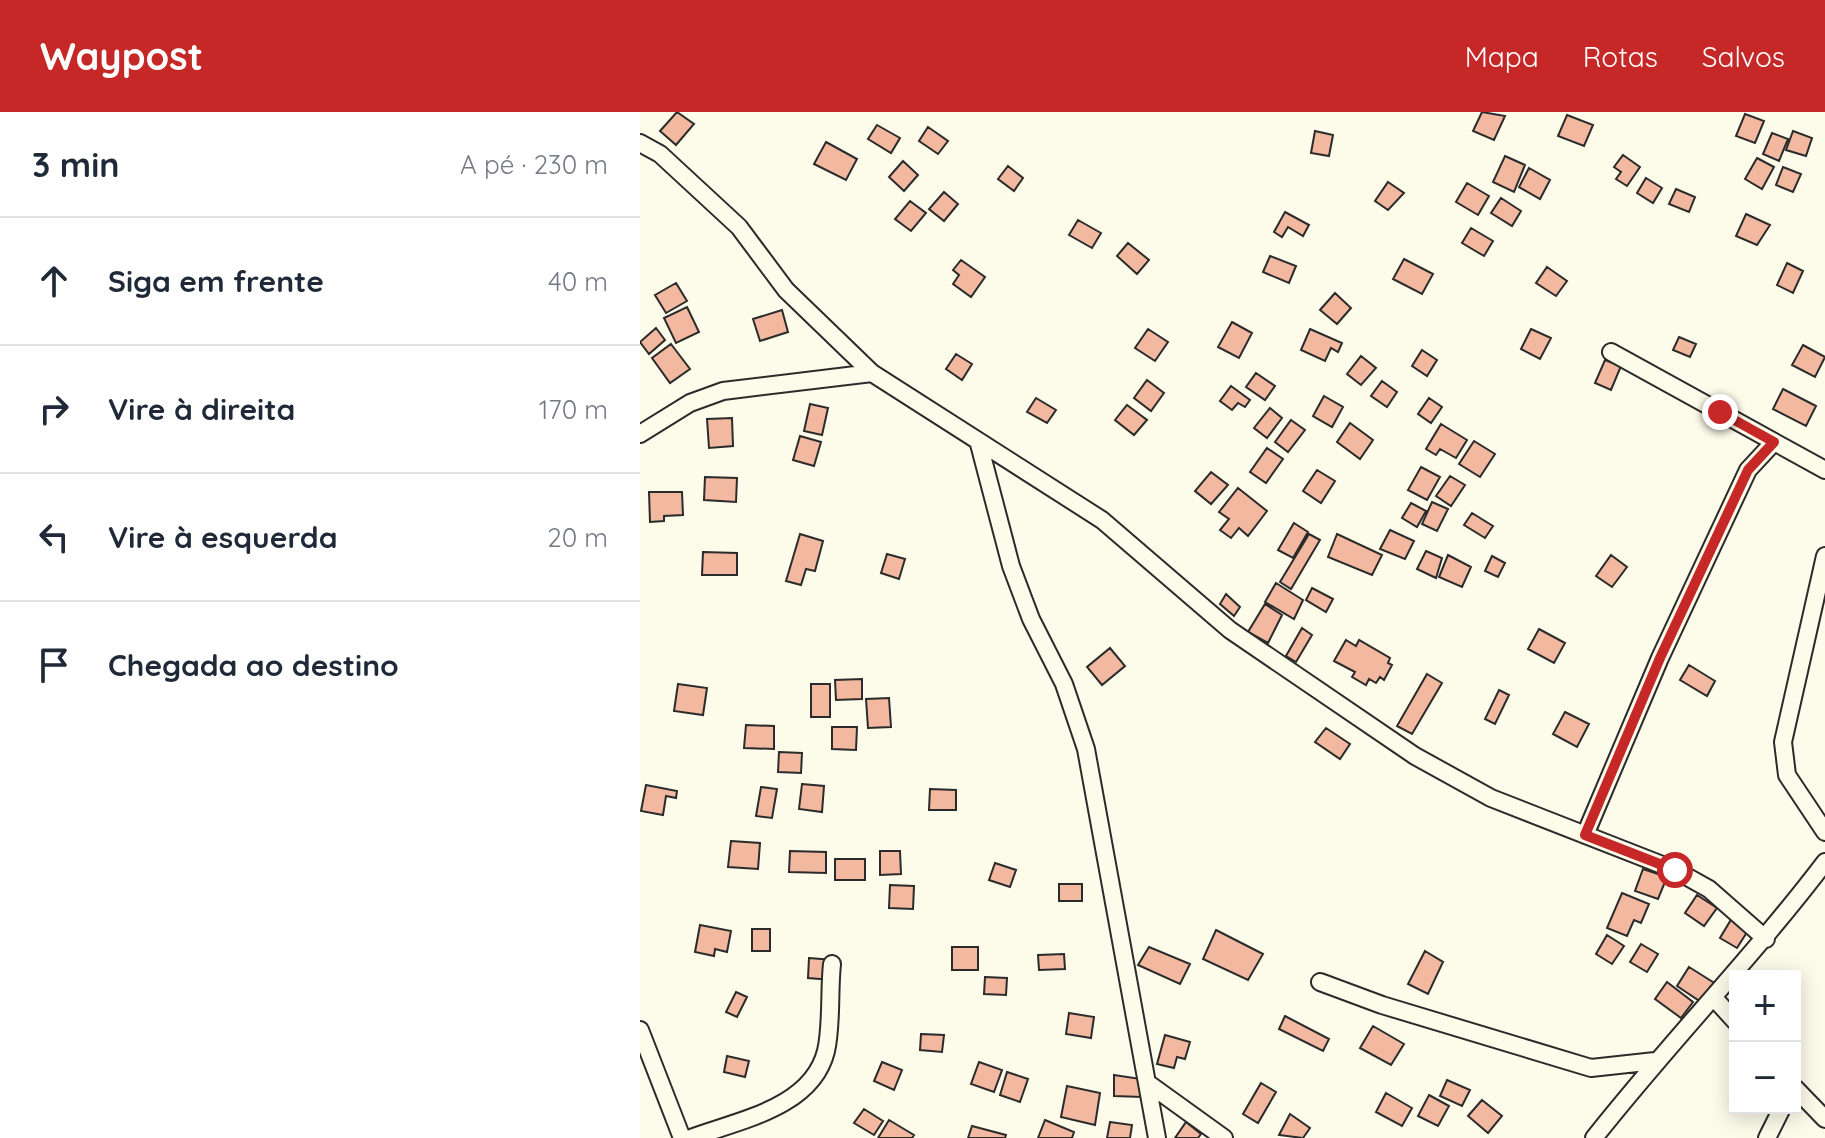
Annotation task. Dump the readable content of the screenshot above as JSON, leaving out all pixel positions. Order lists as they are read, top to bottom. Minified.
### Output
{"page":{"header":"Waypost","nav":["Mapa","Rotas","Salvos"],"heading":["3 min","A pé · 230 m"],"list":[["Siga em frente","40 m"],["Vire à direita","170 m"],["Vire à esquerda","20 m"],"Chegada ao destino"],"map_buttons":["+","−"]}}
